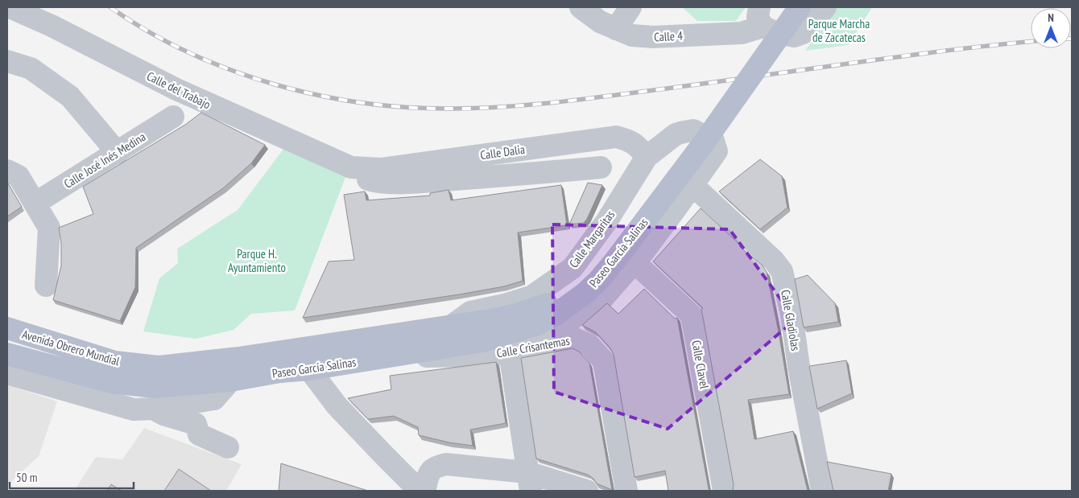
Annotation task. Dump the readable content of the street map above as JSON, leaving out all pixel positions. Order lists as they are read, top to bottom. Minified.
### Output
{"streets":{"main road":["Paseo García Salinas","Avenida Obrero Mundial"],"street":["Calle 4","Calle del Trabajo","Calle Dalia","Calle José Inés Medina","Calle Margaritas","Calle Gladiolas","Calle Crisantemas","Calle Clavel"]},"crossings":[["Calle del Trabajo","Calle Dalia"],["Calle Dalia","Calle Margaritas"],["Calle Margaritas","Paseo García Salinas"],["Paseo García Salinas","Calle Crisantemas"],["Paseo García Salinas","Avenida Obrero Mundial"]],"parks":["Parque Marcha de Zacatecas","Parque H. Ayuntamiento"],"scale_bar":"50 m","north":"top"}
